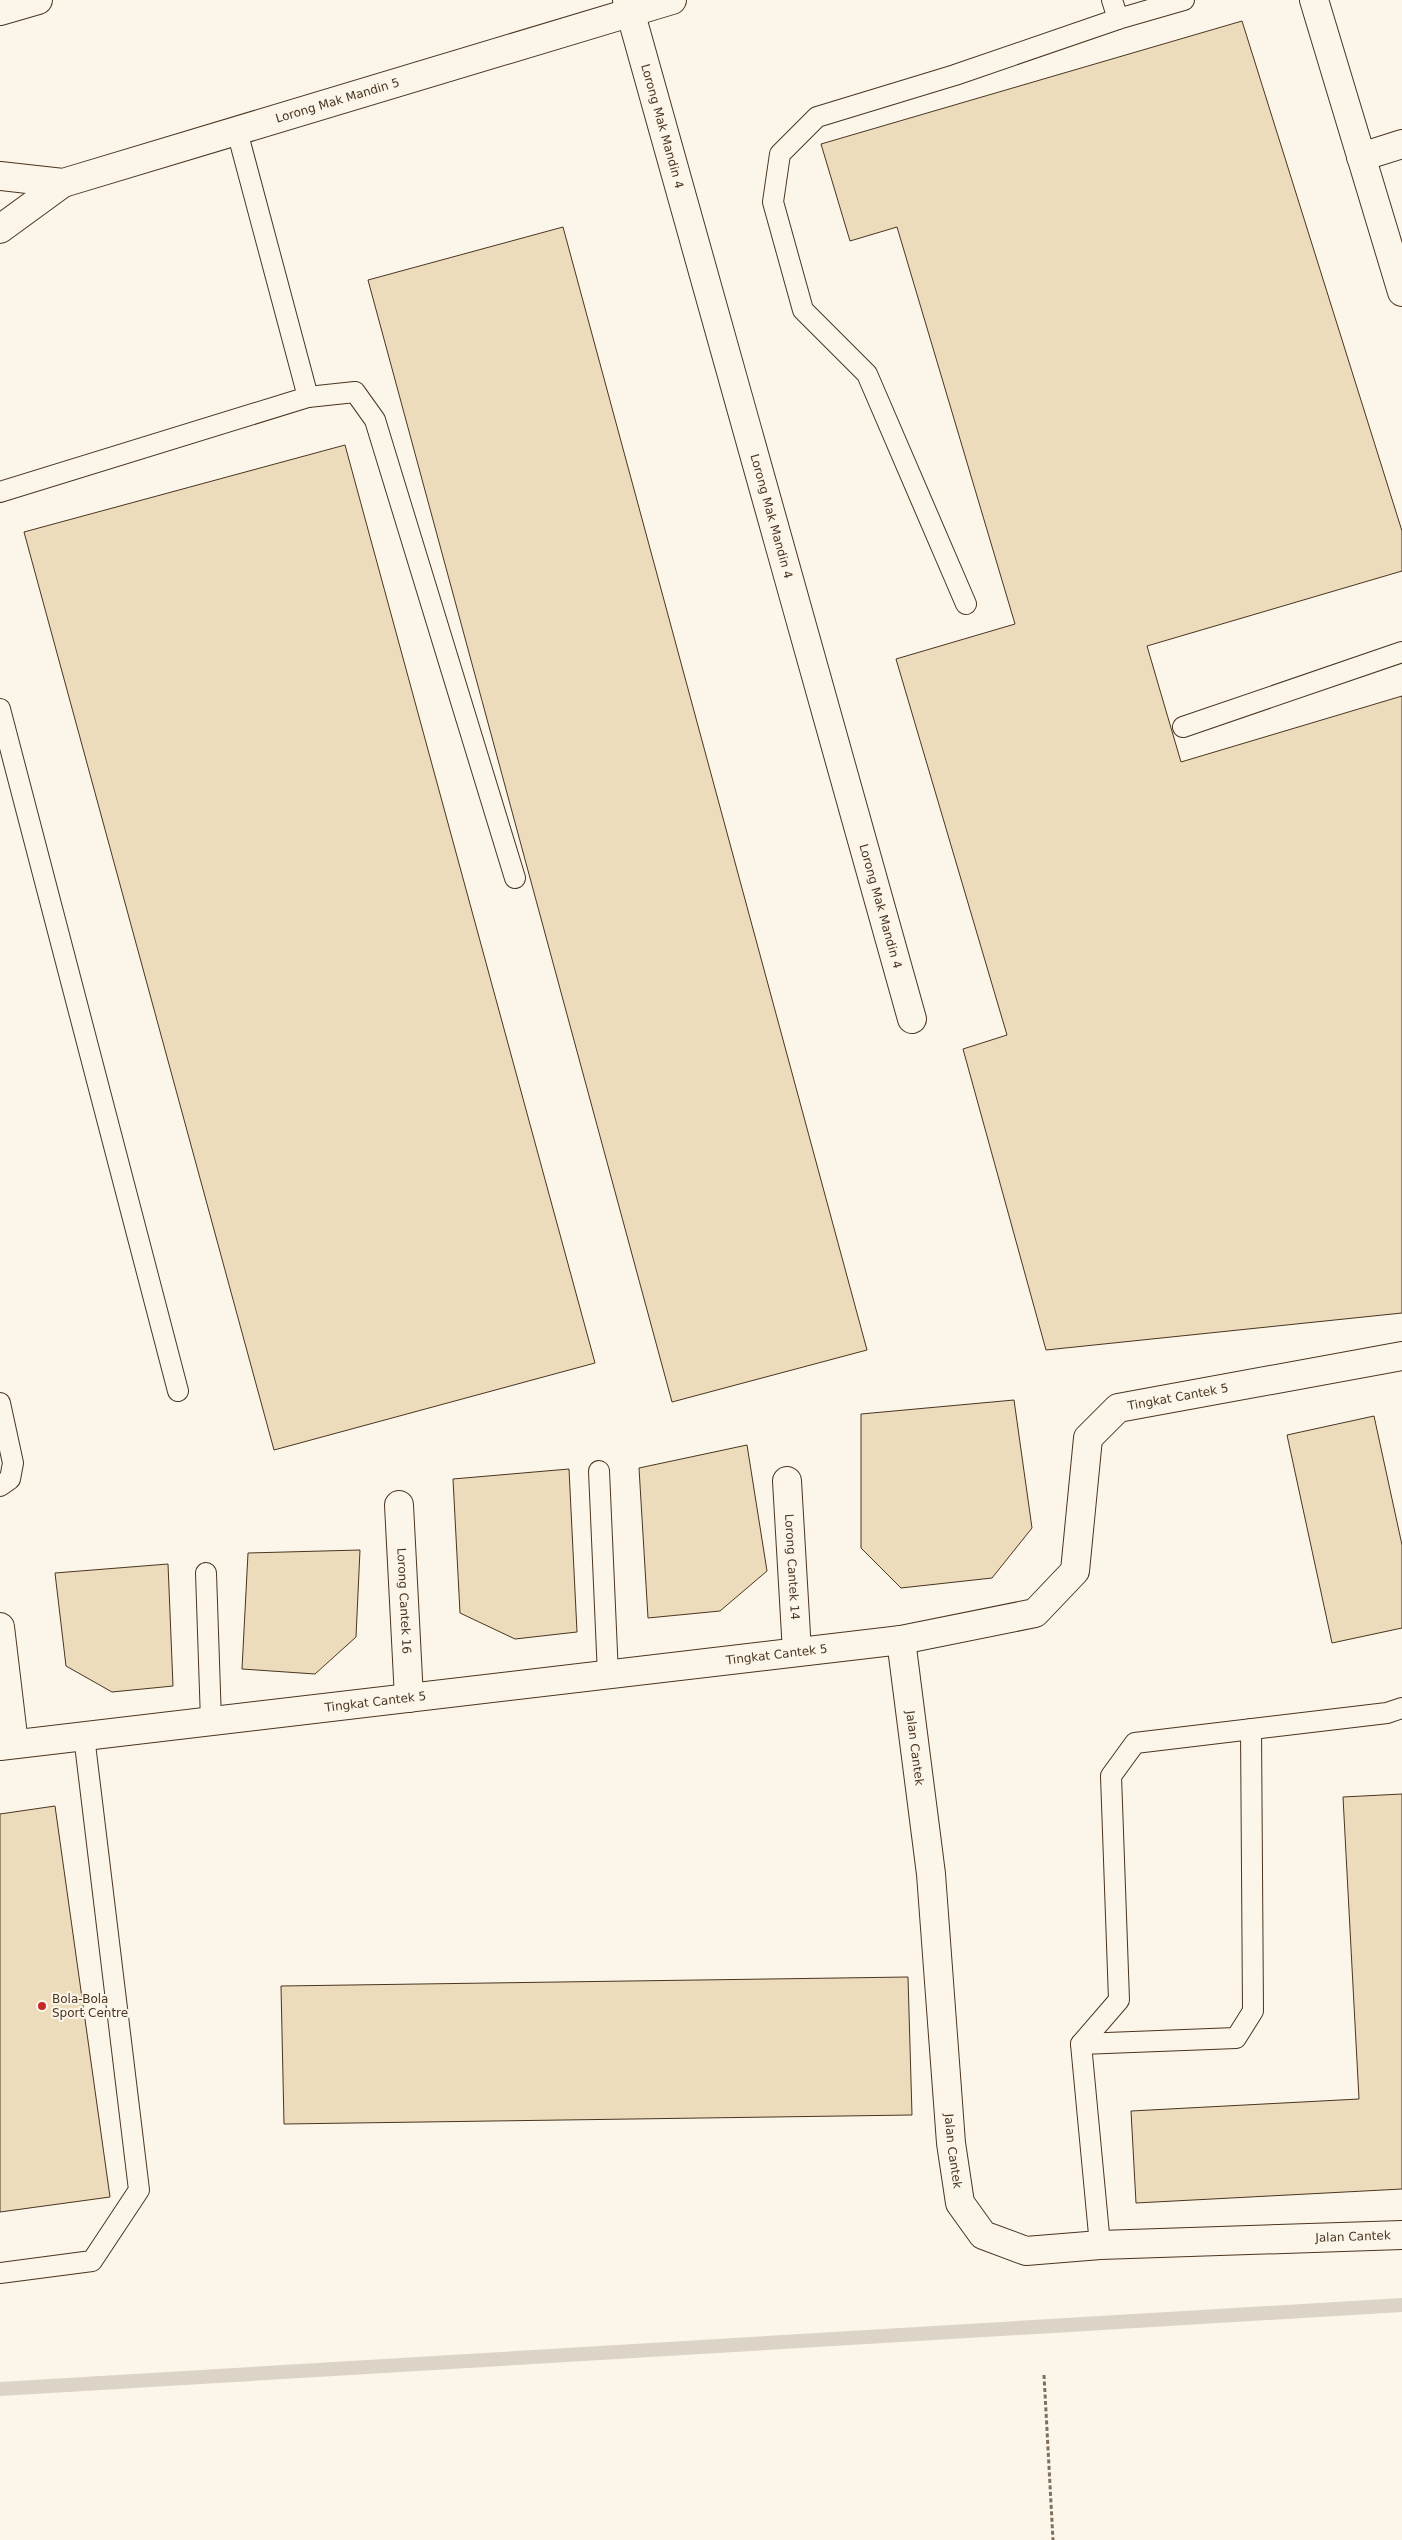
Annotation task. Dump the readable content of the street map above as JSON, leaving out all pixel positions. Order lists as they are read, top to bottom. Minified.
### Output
{"streets":{"street":["Lorong Mak Mandin 5","Lorong Mak Mandin 4","Tingkat Cantek 5","Lorong Cantek 14","Lorong Cantek 16","Jalan Cantek"]},"crossings":[["Lorong Mak Mandin 5","Lorong Mak Mandin 4"],["Tingkat Cantek 5","Lorong Cantek 14"],["Tingkat Cantek 5","Lorong Cantek 16"],["Tingkat Cantek 5","Jalan Cantek"]],"places":["Bola-Bola Sport Centre"]}
